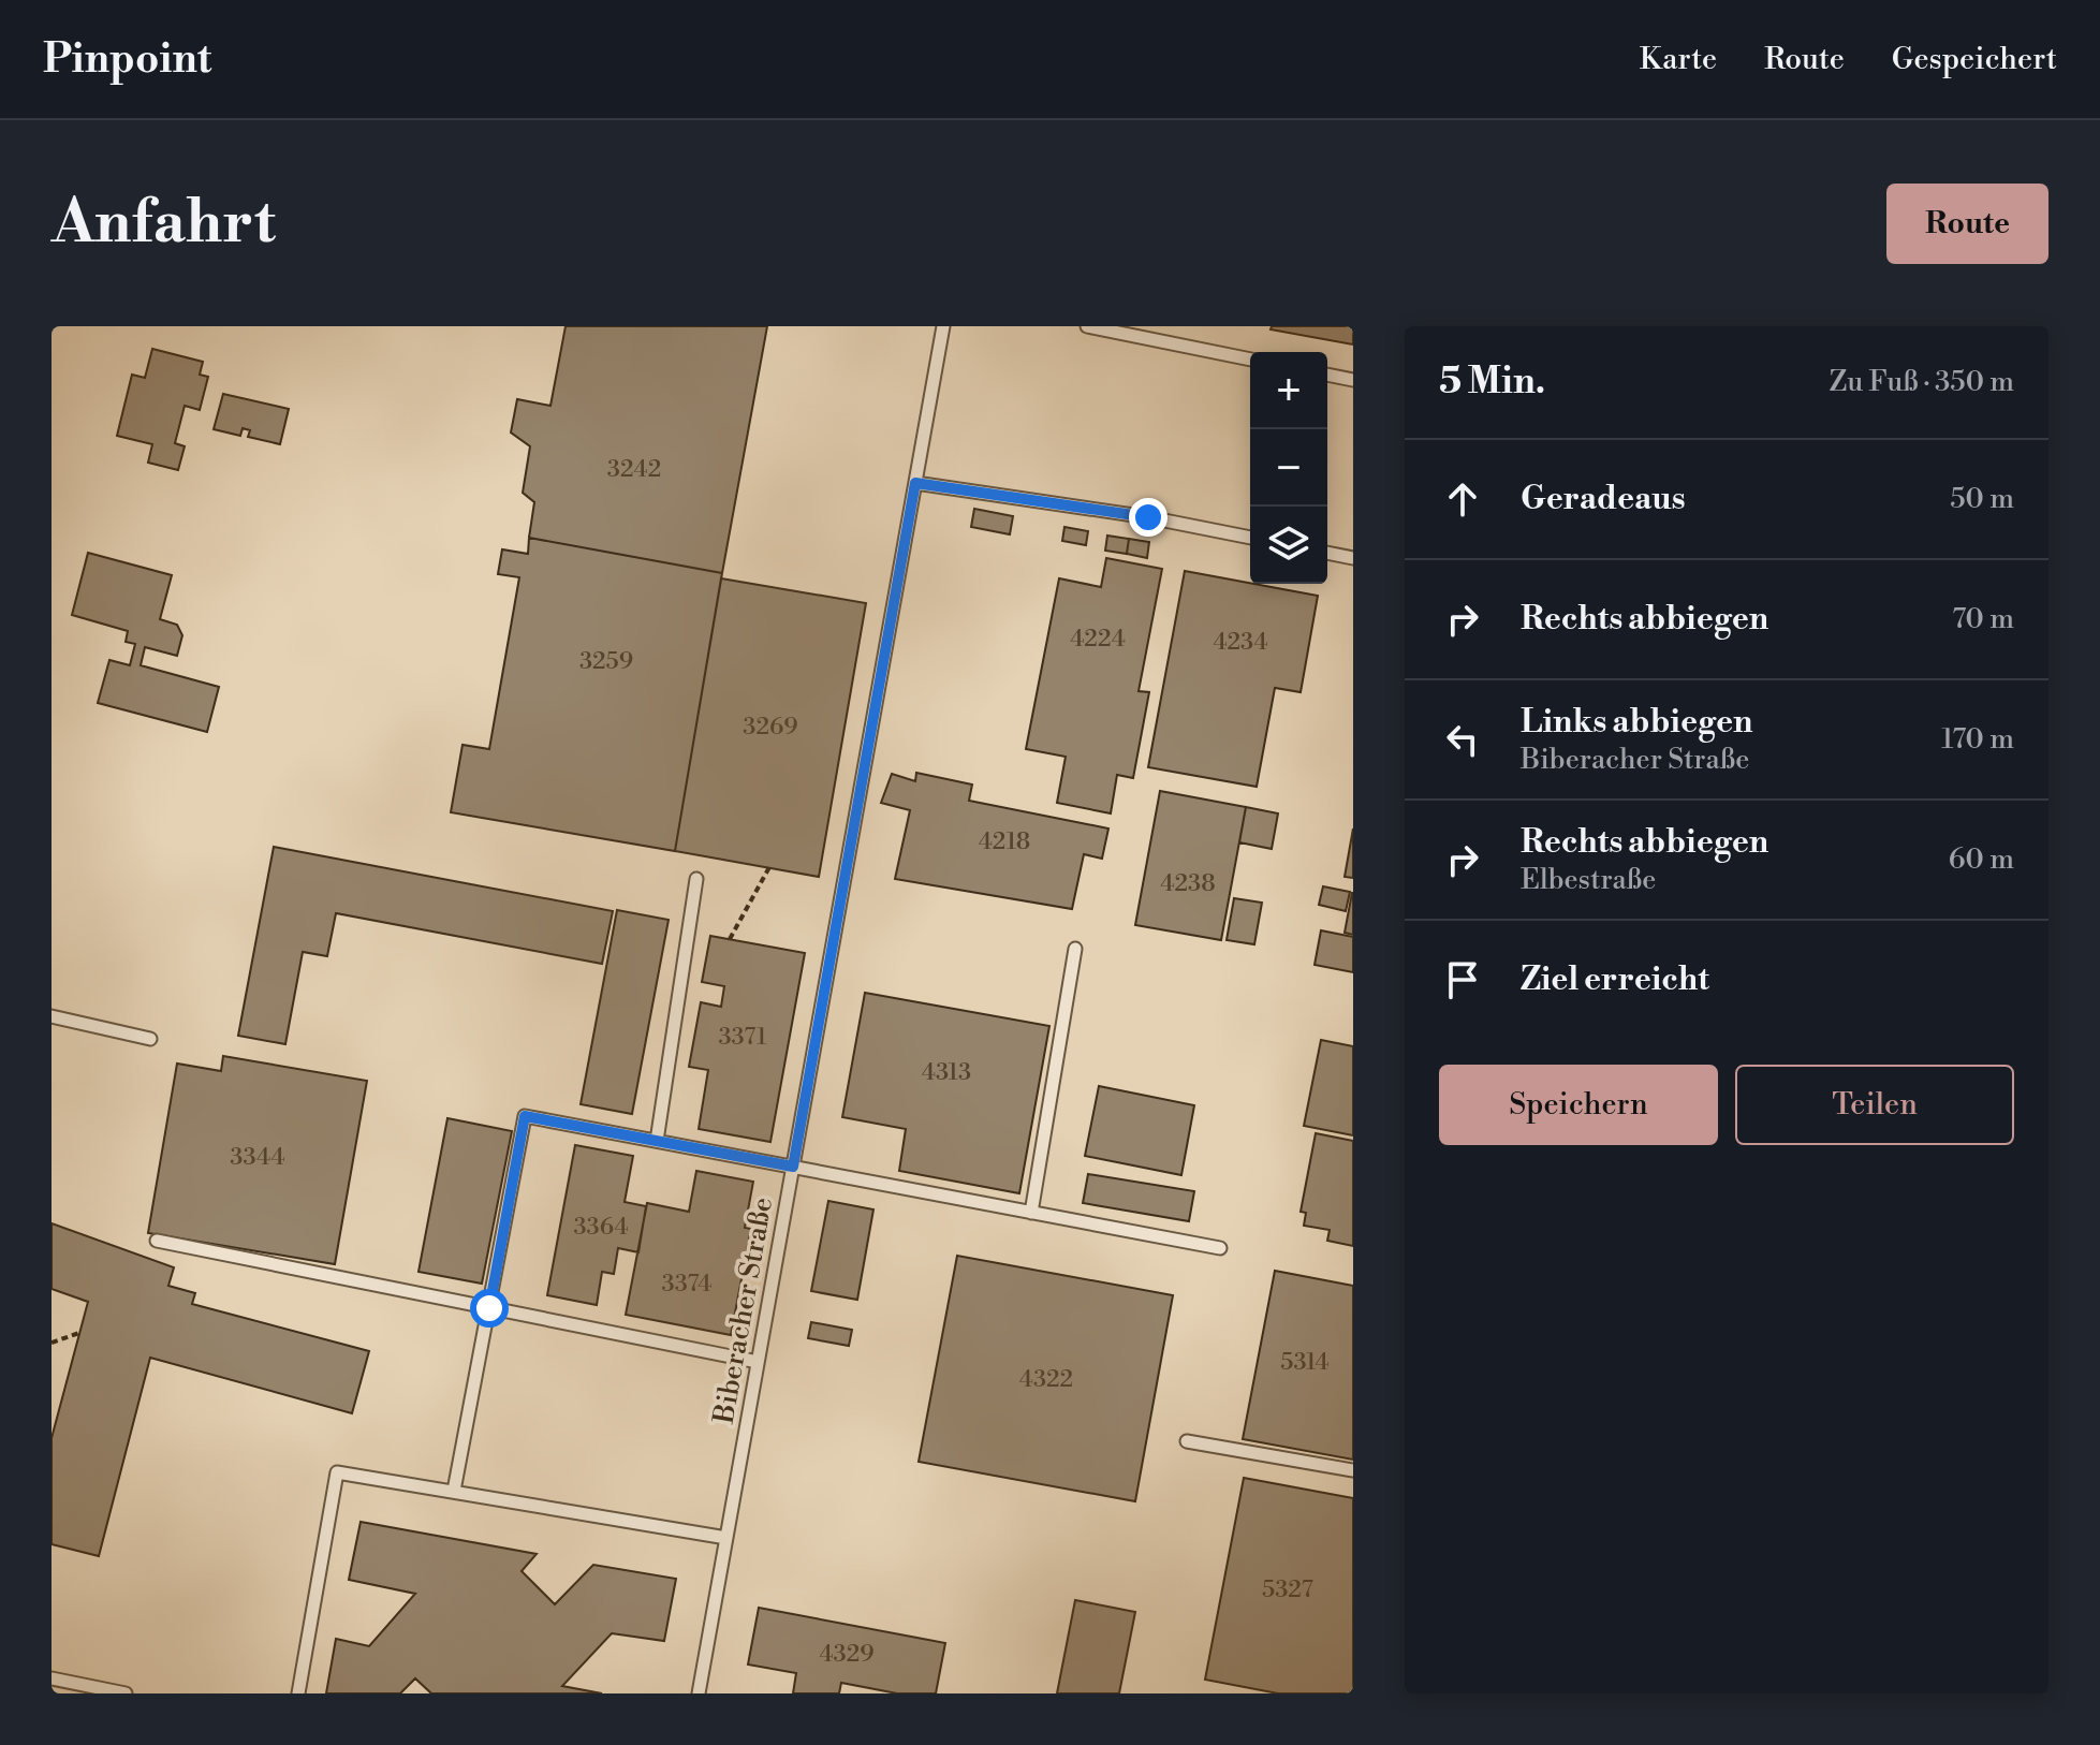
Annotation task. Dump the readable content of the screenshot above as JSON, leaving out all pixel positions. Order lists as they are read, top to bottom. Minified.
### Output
{"streets":{"lane":["Biberacher Straße"]},"house_numbers":["3242","4224","4234","3259","3269","4218","4238","3371","4313","3344","3364","3374","5314","4322","5327","4329"],"page":{"header":"Pinpoint","nav":["Karte","Route","Gespeichert"],"buttons":["Route",["Speichern","Teilen"]],"title":"Anfahrt","heading":["5 Min.","Zu Fuß · 350 m"],"map_buttons":["+","−"],"list":[["Geradeaus","50 m"],["Rechts abbiegen","70 m"],["Links abbiegen","Biberacher Straße","170 m"],["Rechts abbiegen","Elbestraße","60 m"],"Ziel erreicht"]}}
